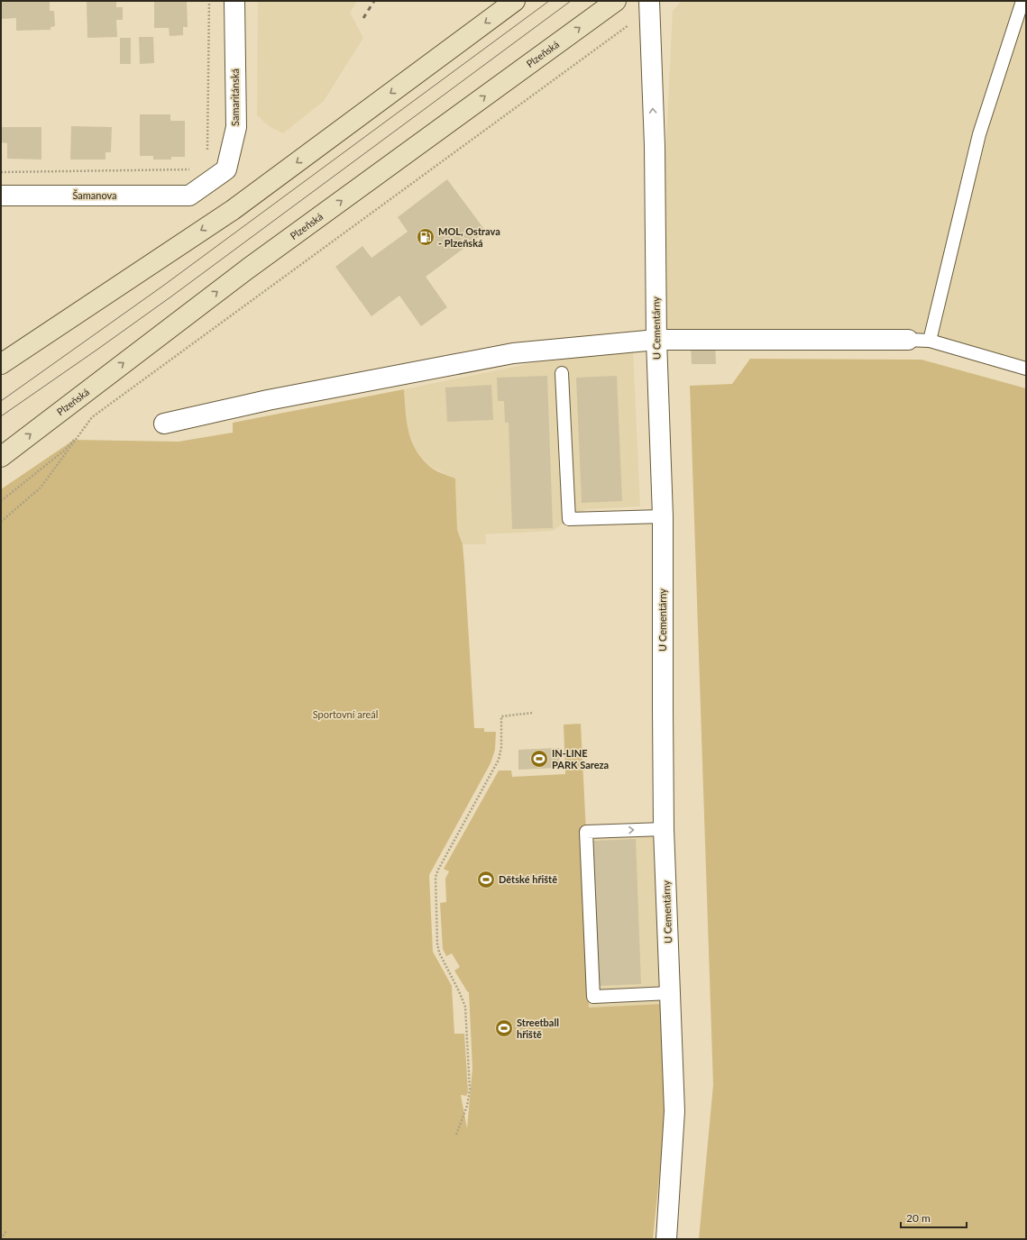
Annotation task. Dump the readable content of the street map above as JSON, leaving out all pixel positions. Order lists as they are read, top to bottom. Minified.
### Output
{"streets":{"main road":["Plzeňská"],"street":["Samaritánská","Šamanova","U Cementárny"]},"crossings":[["Samaritánská","Šamanova"]],"parks":["Sportovní areál"],"places":{"fuel station":["MOL, Ostrava - Plzeňská"],"sports":["IN-LINE PARK Sareza","Dětské hřiště","Streetball hřiště"]},"scale_bar":"20 m"}
